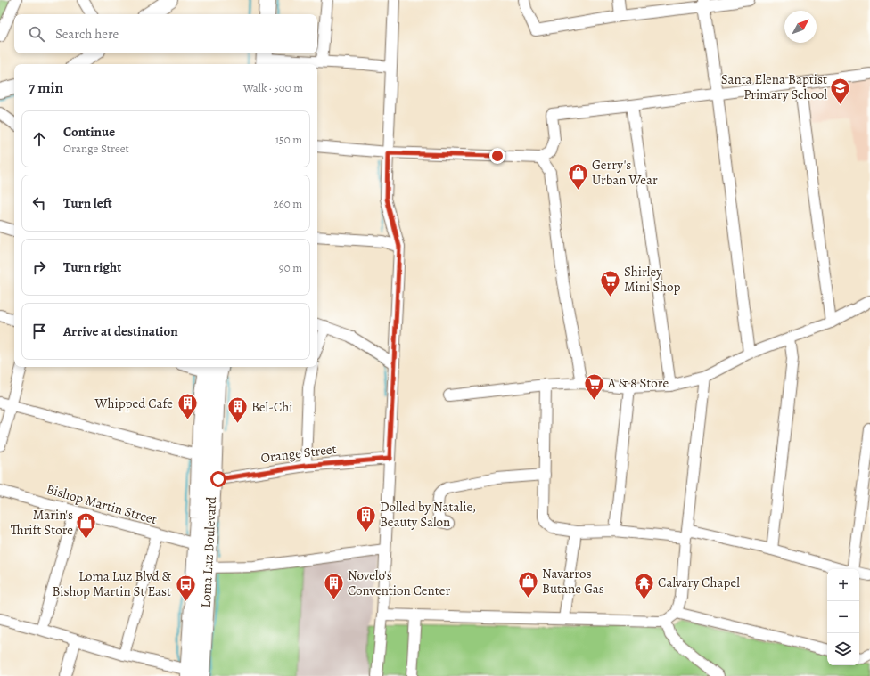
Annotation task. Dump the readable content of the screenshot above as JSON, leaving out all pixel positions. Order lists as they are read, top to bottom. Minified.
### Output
{"streets":{"highway":["Loma Luz Boulevard"],"street":["Orange Street","Bishop Martin Street"]},"crossings":[["Orange Street","Loma Luz Boulevard"],["Bishop Martin Street","Loma Luz Boulevard"]],"places":{"school or university":["Santa Elena Baptist Primary School"],"shop":["Gerry's Urban Wear","Marin's Thrift Store","Navarros Butane Gas"],"supermarket":["Shirley Mini Shop","A & 8 Store"],"building":["Whipped Cafe","Bel-Chi","Dolled by Natalie, Beauty Salon","Novelo's Convention Center"],"temple":["Calvary Chapel"],"bus stop":["Loma Luz Blvd & Bishop Martin St East"]},"north":"top right","page":{"search":"Search here","heading":["7 min","Walk · 500 m"],"list":[["Continue","Orange Street","150 m"],["Turn left","260 m"],["Turn right","90 m"],"Arrive at destination"],"map_buttons":["+","−"]}}
